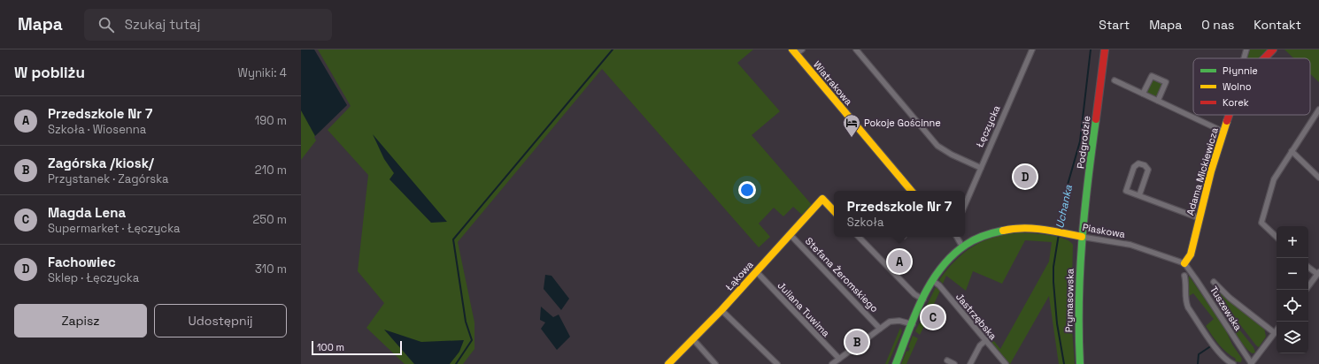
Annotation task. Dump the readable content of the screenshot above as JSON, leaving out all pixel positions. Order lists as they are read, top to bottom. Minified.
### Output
{"streets":{"street":["Wiatrakowa","Łęczycka","Podgrodzie","Adama Mickiewicza","Piaskowa","Stefana Żeromskiego","Łąkowa","Prymasowska","Tuszewska","Juliana Tuwima","Jastrzębska"]},"crossings":[["Podgrodzie","Piaskowa"],["Podgrodzie","Prymasowska"],["Adama Mickiewicza","Piaskowa"],["Adama Mickiewicza","Tuszewska"],["Piaskowa","Prymasowska"],["Piaskowa","Tuszewska"],["Piaskowa","Jastrzębska"],["Stefana Żeromskiego","Łąkowa"],["Łąkowa","Juliana Tuwima"]],"water":["Uchanka"],"places":{"hotel":["Pokoje Gościnne"]},"legend":["Płynnie","Wolno","Korek"],"scale_bar":"100 m","page":{"header":"Mapa","search":"Szukaj tutaj","nav":["Start","Mapa","O nas","Kontakt"],"heading":["W pobliżu","Wyniki: 4"],"list":[{"mark":"A","name":"Przedszkole Nr 7","note":"Szkoła · Wiosenna","value":"190 m"},{"mark":"B","name":"Zagórska /kiosk/","note":"Przystanek · Zagórska","value":"210 m"},{"mark":"C","name":"Magda Lena","note":"Supermarket · Łęczycka","value":"250 m"},{"mark":"D","name":"Fachowiec","note":"Sklep · Łęczycka","value":"310 m"}],"pins":["D","A","C","B"],"popup":["Przedszkole Nr 7","Szkoła"],"map_buttons":["+","−"],"buttons":["Zapisz","Udostępnij"],"scale":"100 m"}}
